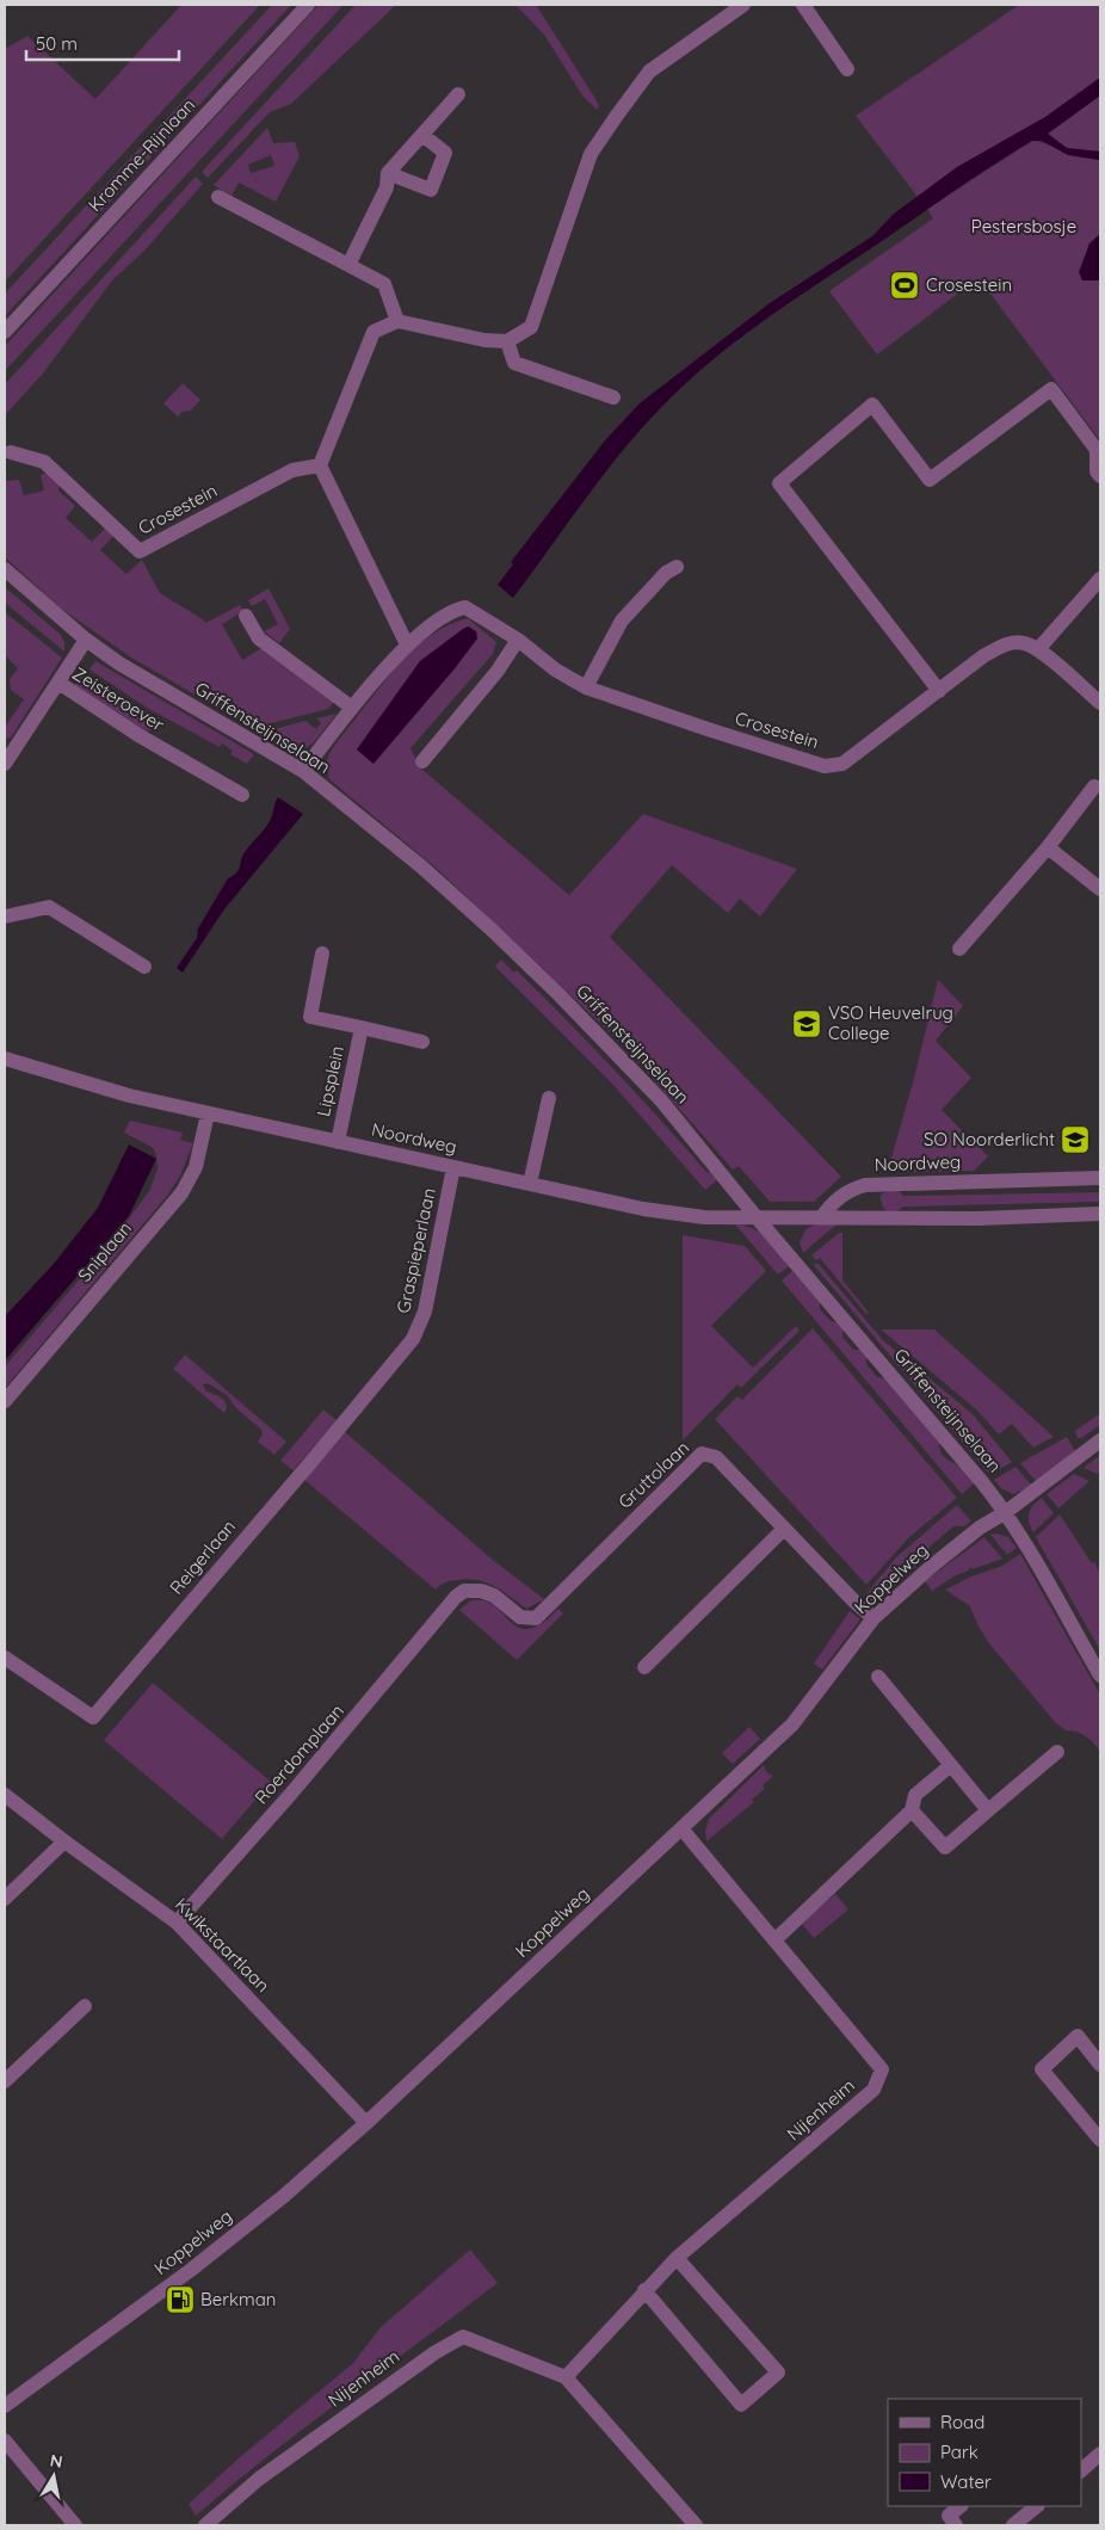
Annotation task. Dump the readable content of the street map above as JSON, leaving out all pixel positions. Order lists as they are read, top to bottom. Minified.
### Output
{"streets":{"street":["Kromme-Rijnlaan","Crosestein","Zeisteroever","Griffensteijnselaan","Lipsplein","Noordweg","Graspieperlaan","Sniplaan","Gruttolaan","Reigerlaan","Koppelweg","Roerdomplaan","Kwikstaartlaan","Nijenheim"]},"crossings":[["Crosestein","Griffensteijnselaan"],["Griffensteijnselaan","Noordweg"],["Griffensteijnselaan","Koppelweg"],["Lipsplein","Noordweg"],["Noordweg","Graspieperlaan"],["Noordweg","Sniplaan"],["Graspieperlaan","Reigerlaan"],["Gruttolaan","Koppelweg"],["Gruttolaan","Roerdomplaan"],["Koppelweg","Kwikstaartlaan"],["Koppelweg","Nijenheim"],["Roerdomplaan","Kwikstaartlaan"]],"parks":["Pestersbosje"],"places":{"sports":["Crosestein"],"school or university":["VSO Heuvelrug College","SO Noorderlicht"],"fuel station":["Berkman"]},"legend":["Road","Park","Water"],"scale_bar":"50 m","north":"top"}
